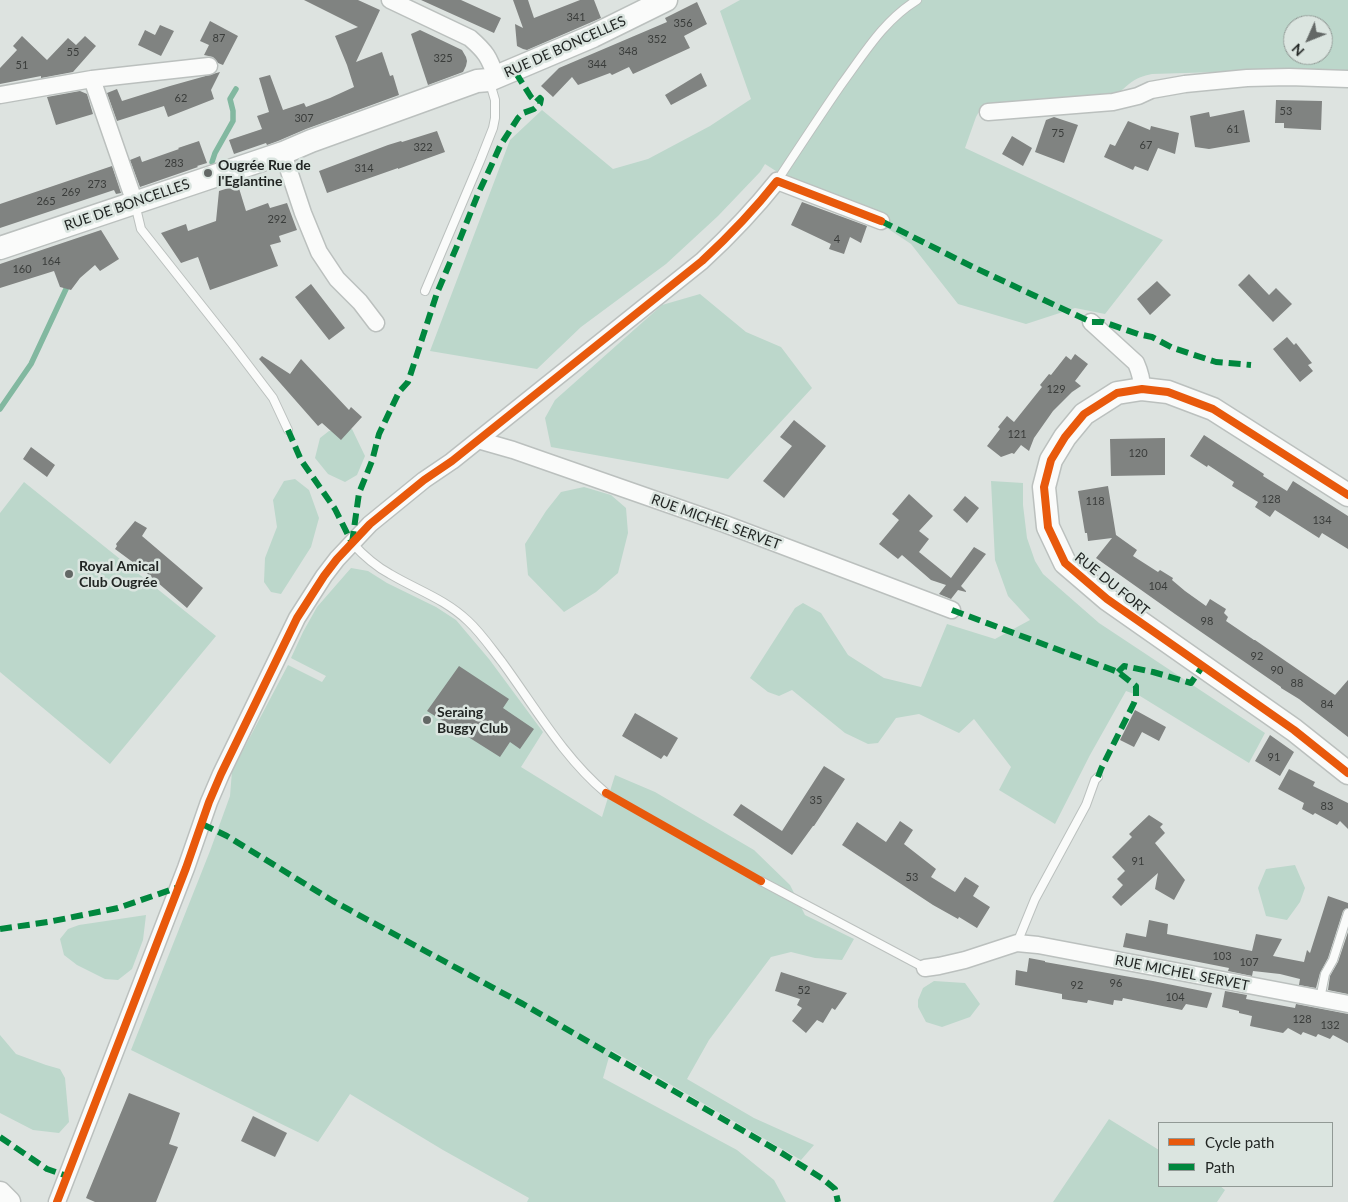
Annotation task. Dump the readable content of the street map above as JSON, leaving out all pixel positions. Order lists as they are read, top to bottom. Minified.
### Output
{"streets":{"street":["RUE DE BONCELLES","RUE MICHEL SERVET","RUE DU FORT"]},"places":["Ougrée Rue de l'Eglantine","Royal Amical Club Ougrée","Seraing Buggy Club"],"house_numbers":["341","356","87","352","348","55","325","344","51","62","53","307","61","75","67","322","283","314","273","269","265","292","4","164","160","129","121","120","128","118","134","104","98","92","90","88","84","91","35","83","91","53","103","107","96","92","52","104","128","132"],"legend":["Cycle path","Path"],"north":"bottom left"}
